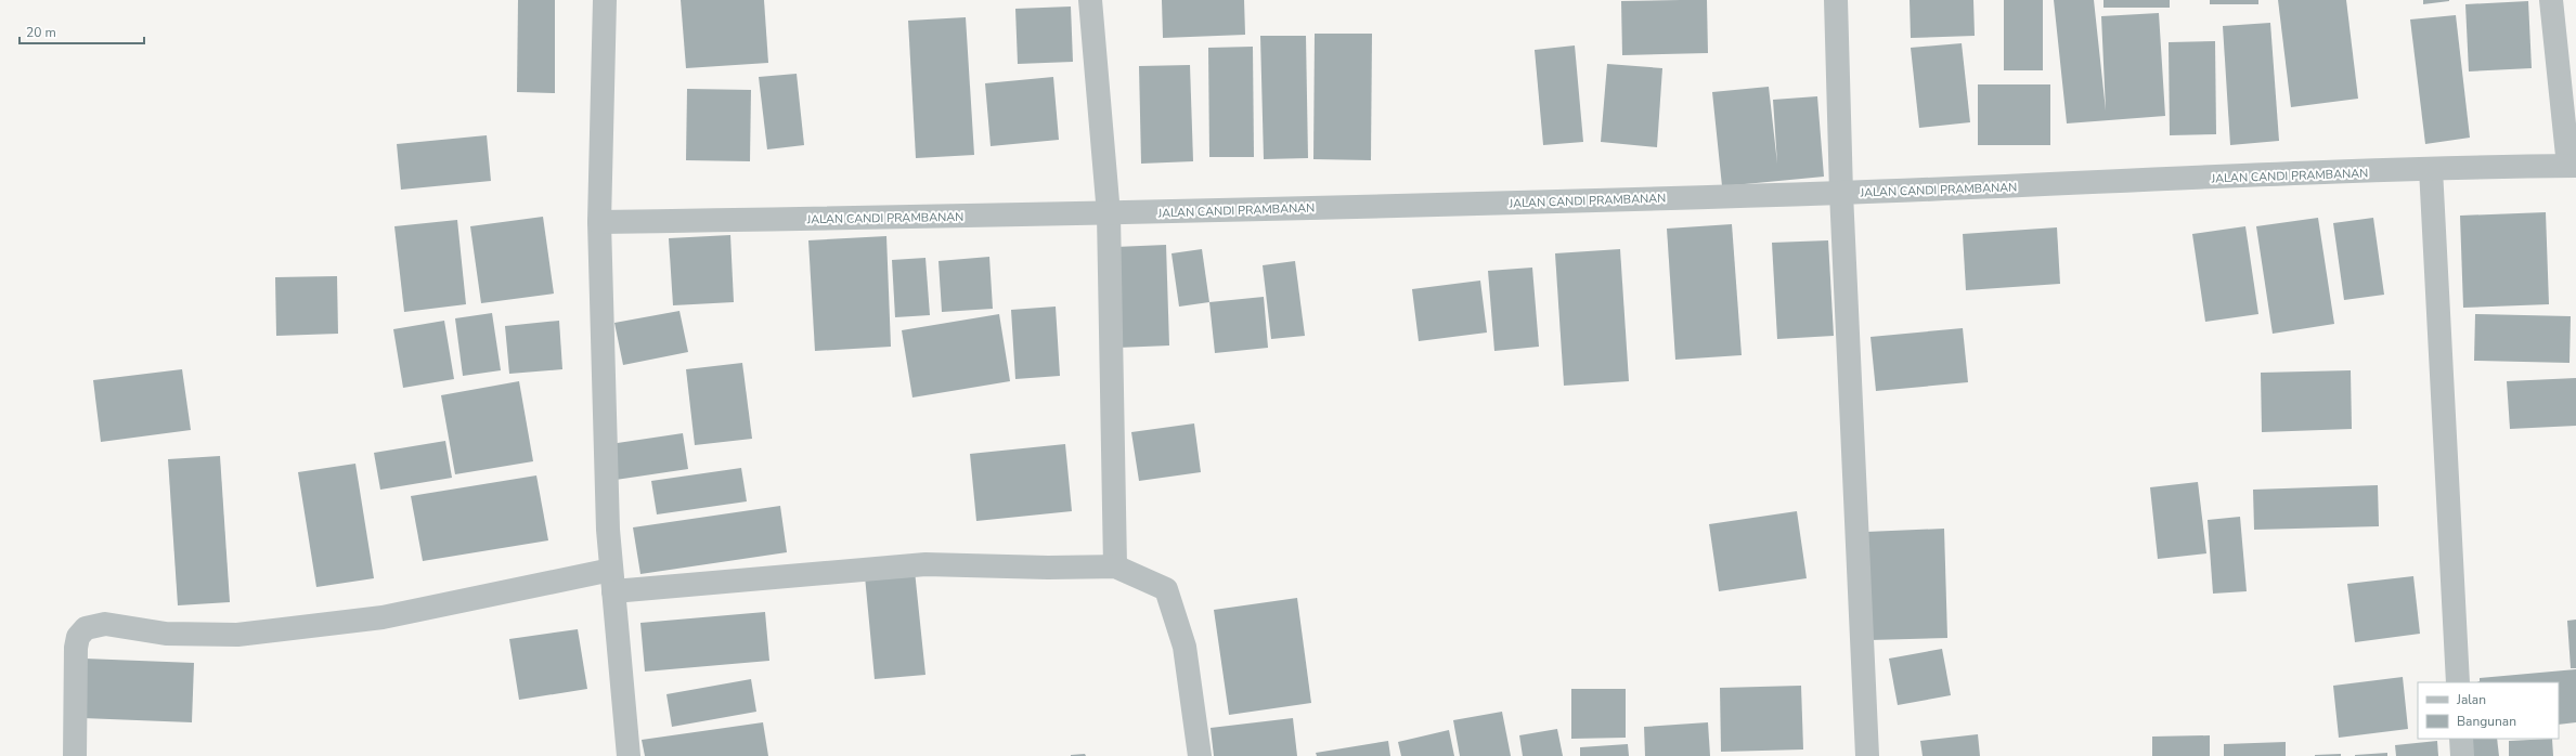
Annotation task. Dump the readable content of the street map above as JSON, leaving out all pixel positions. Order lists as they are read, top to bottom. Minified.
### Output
{"streets":{"street":["JALAN CANDI PRAMBANAN"]},"legend":["Jalan","Bangunan"],"scale_bar":"20 m"}
